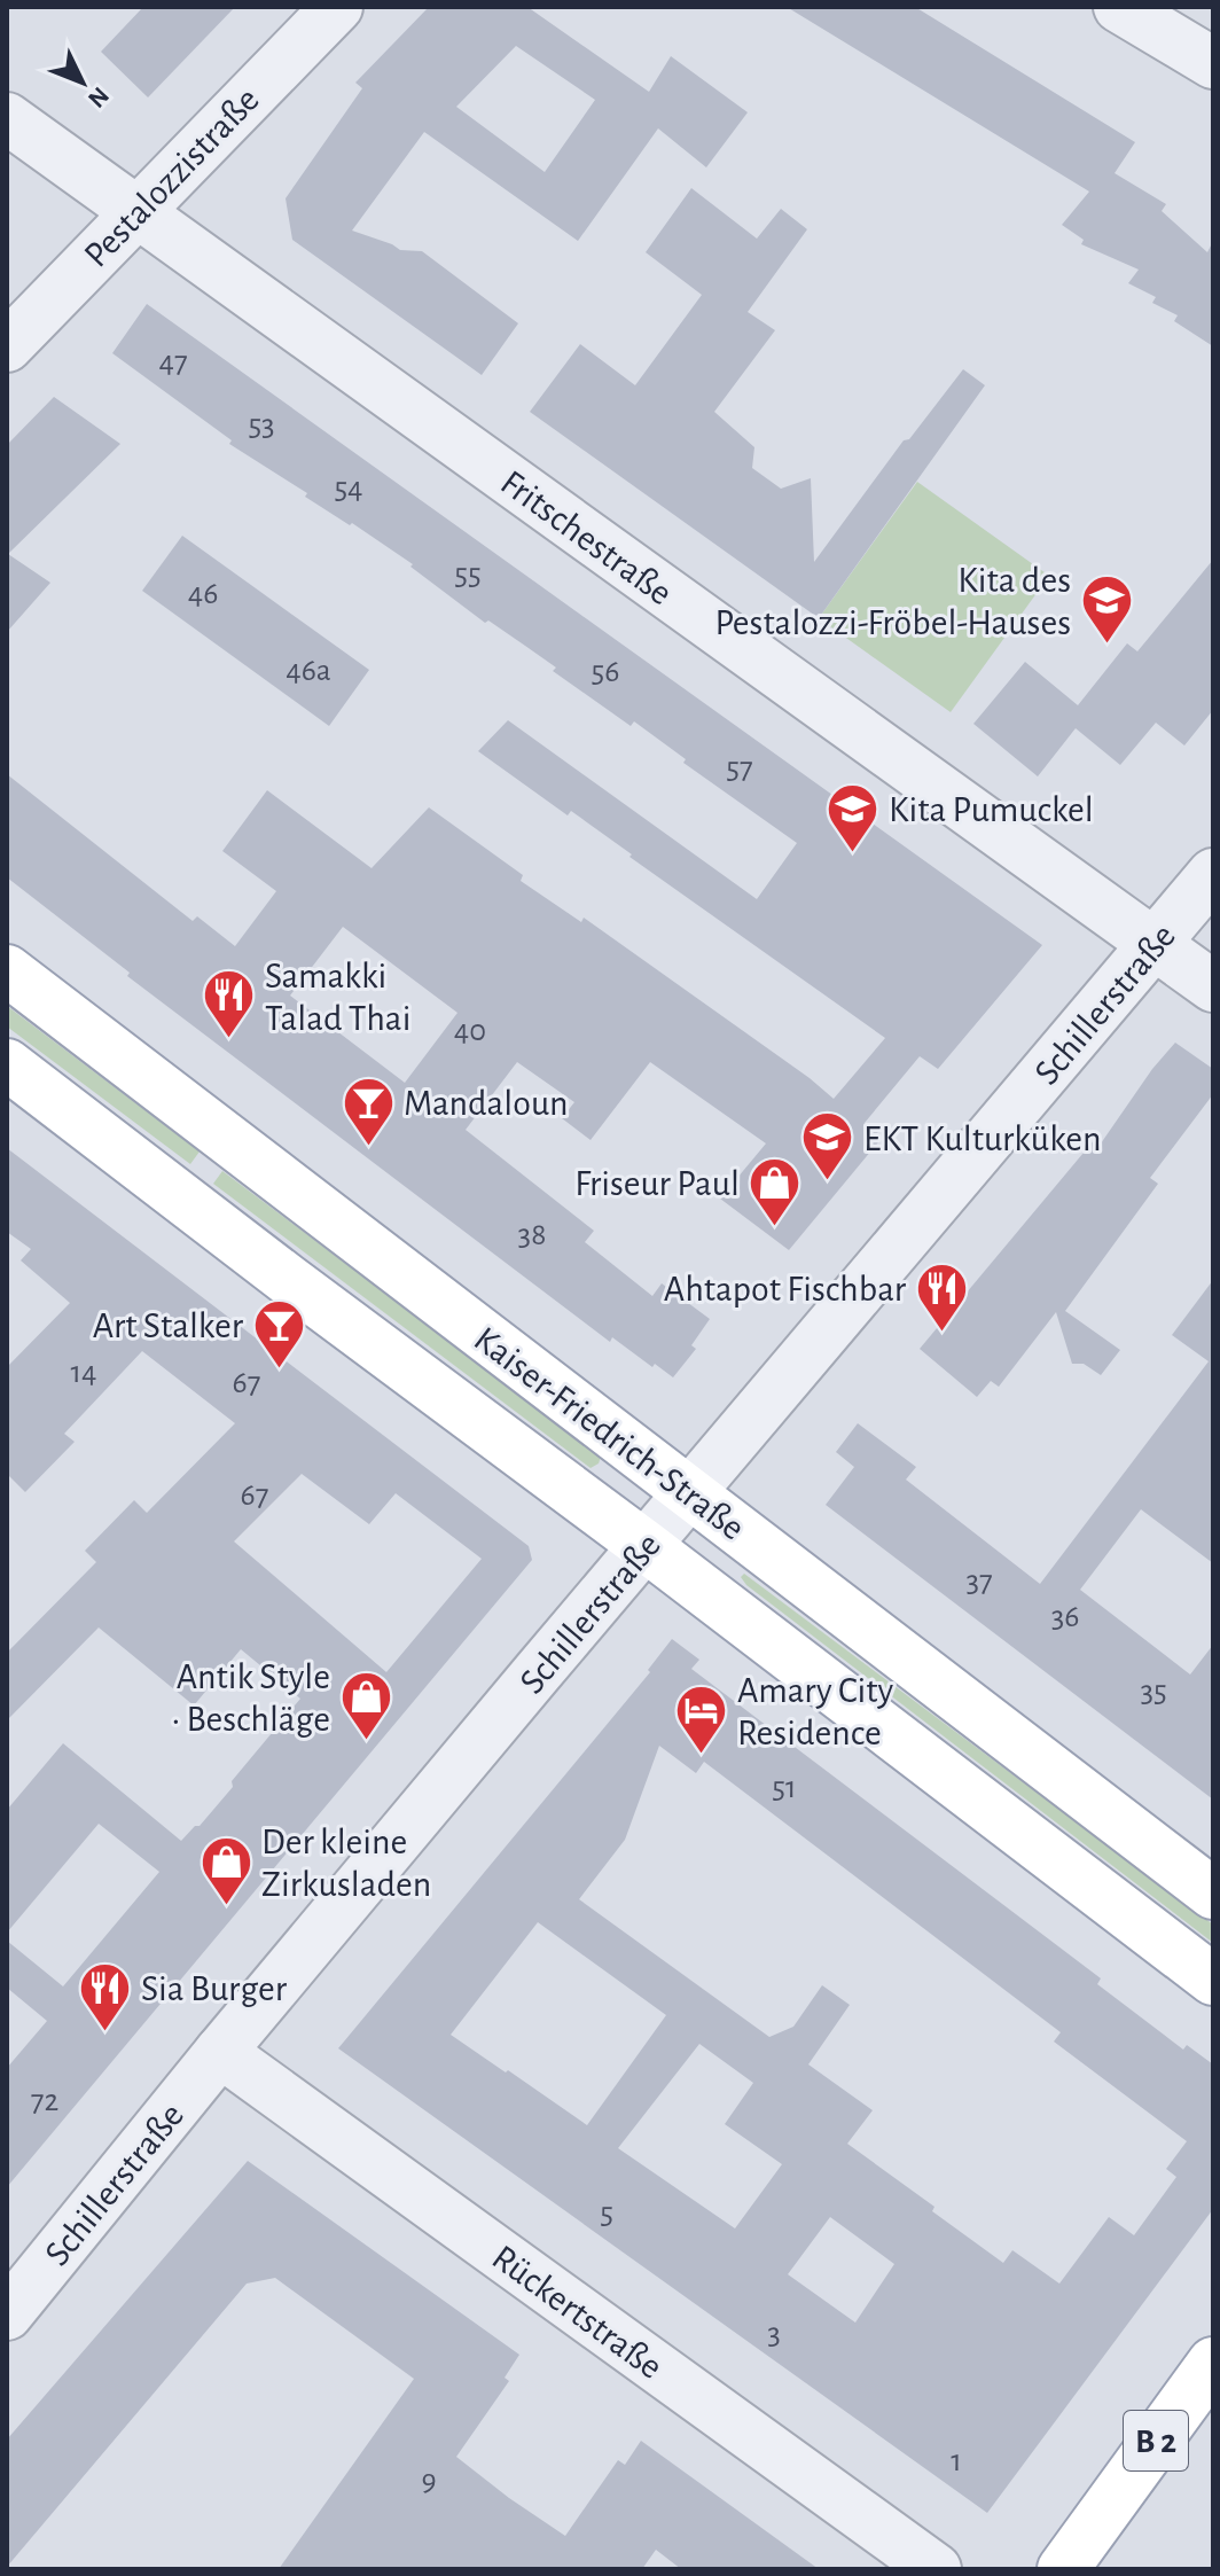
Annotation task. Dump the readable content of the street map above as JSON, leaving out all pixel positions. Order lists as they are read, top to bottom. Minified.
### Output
{"streets":{"main road":["Kaiser-Friedrich-Straße","B 2"],"street":["Pestalozzistraße","Fritschestraße","Schillerstraße","Rückertstraße"]},"crossings":[["Pestalozzistraße","Fritschestraße"],["Fritschestraße","Schillerstraße"],["Schillerstraße","Kaiser-Friedrich-Straße"],["Schillerstraße","Rückertstraße"]],"places":{"school or university":["Kita des Pestalozzi-Fröbel-Hauses","Kita Pumuckel","EKT Kulturküken"],"restaurant":["Samakki Talad Thai","Ahtapot Fischbar","Sia Burger"],"bar":["Mandaloun","Art Stalker"],"shop":["Friseur Paul","Antik Style • Beschläge","Der kleine Zirkusladen"],"hotel":["Amary City Residence"]},"house_numbers":["47","53","54","55","46","46a","56","57","40","38","14","67","67","37","36","35","51","72","5","3","1","9"],"north":"bottom right"}
